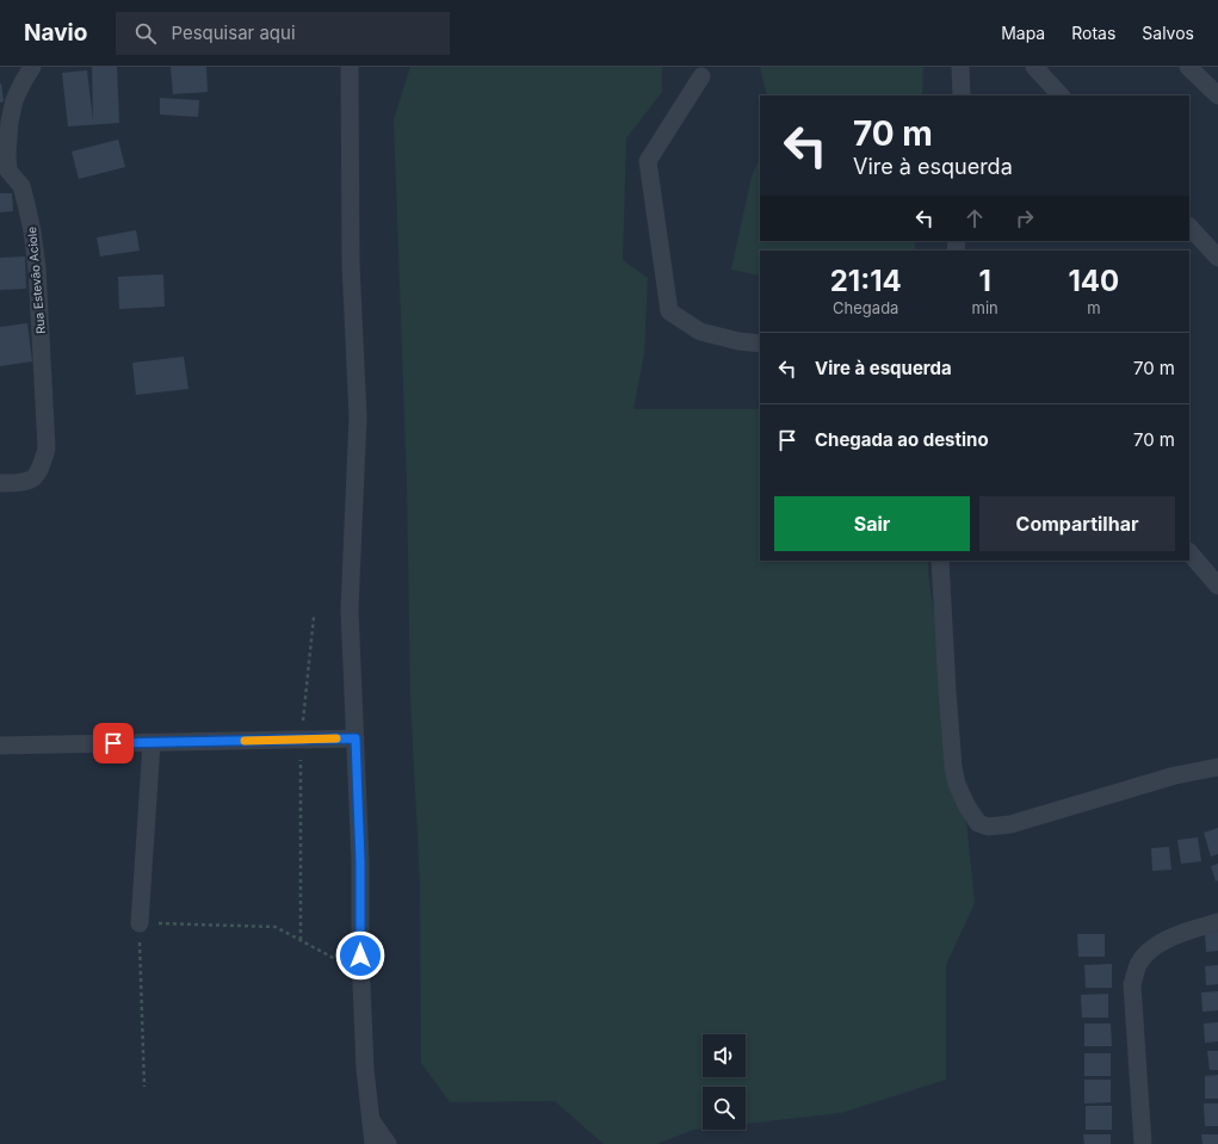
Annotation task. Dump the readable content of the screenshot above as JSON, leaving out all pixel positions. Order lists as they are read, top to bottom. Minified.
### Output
{"streets":{"street":["Rua Estevão Aciole"]},"page":{"header":"Navio","search":"Pesquisar aqui","nav":["Mapa","Rotas","Salvos"],"turn":["70 m","Vire à esquerda"],"eta":["21:14","Chegada","1","min","140","m"],"list":[{"name":"Vire à esquerda","value":"70 m"},{"name":"Chegada ao destino","value":"70 m"}],"buttons":["Sair","Compartilhar"]}}
